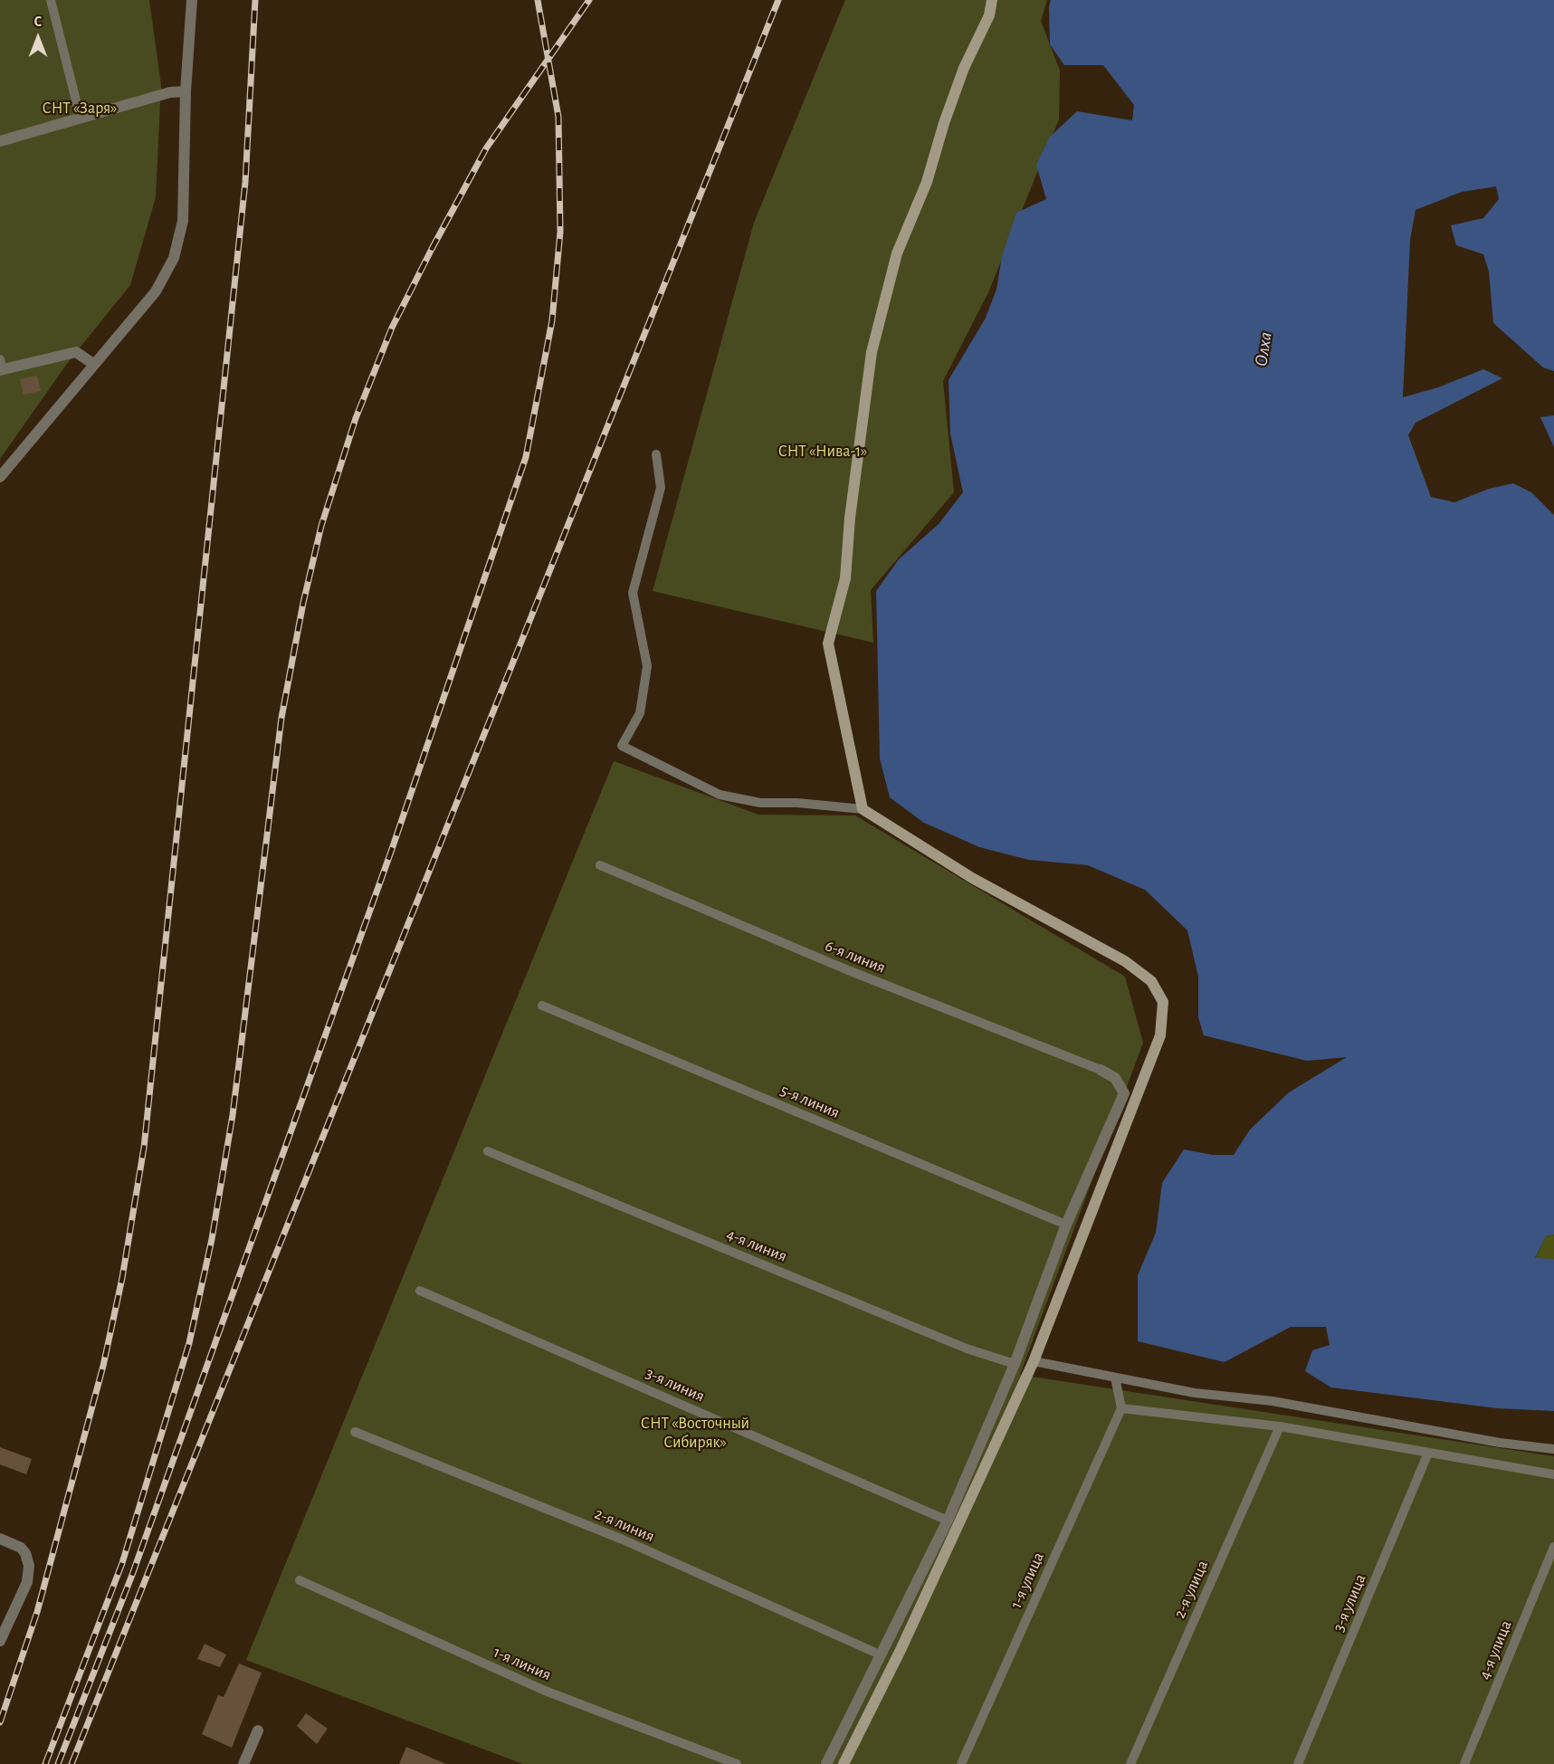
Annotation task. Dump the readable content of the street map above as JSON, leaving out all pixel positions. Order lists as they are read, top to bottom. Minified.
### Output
{"streets":{"lane":["6-я линия","5-я линия","4-я линия","3-я линия","2-я линия","1-я улица","2-я улица","3-я улица","4-я улица","1-я линия"]},"water":["Олха"],"parks":["СНТ «Заря»","СНТ «Нива-1»","СНТ «Восточный Сибиряк»"],"north":"top"}
